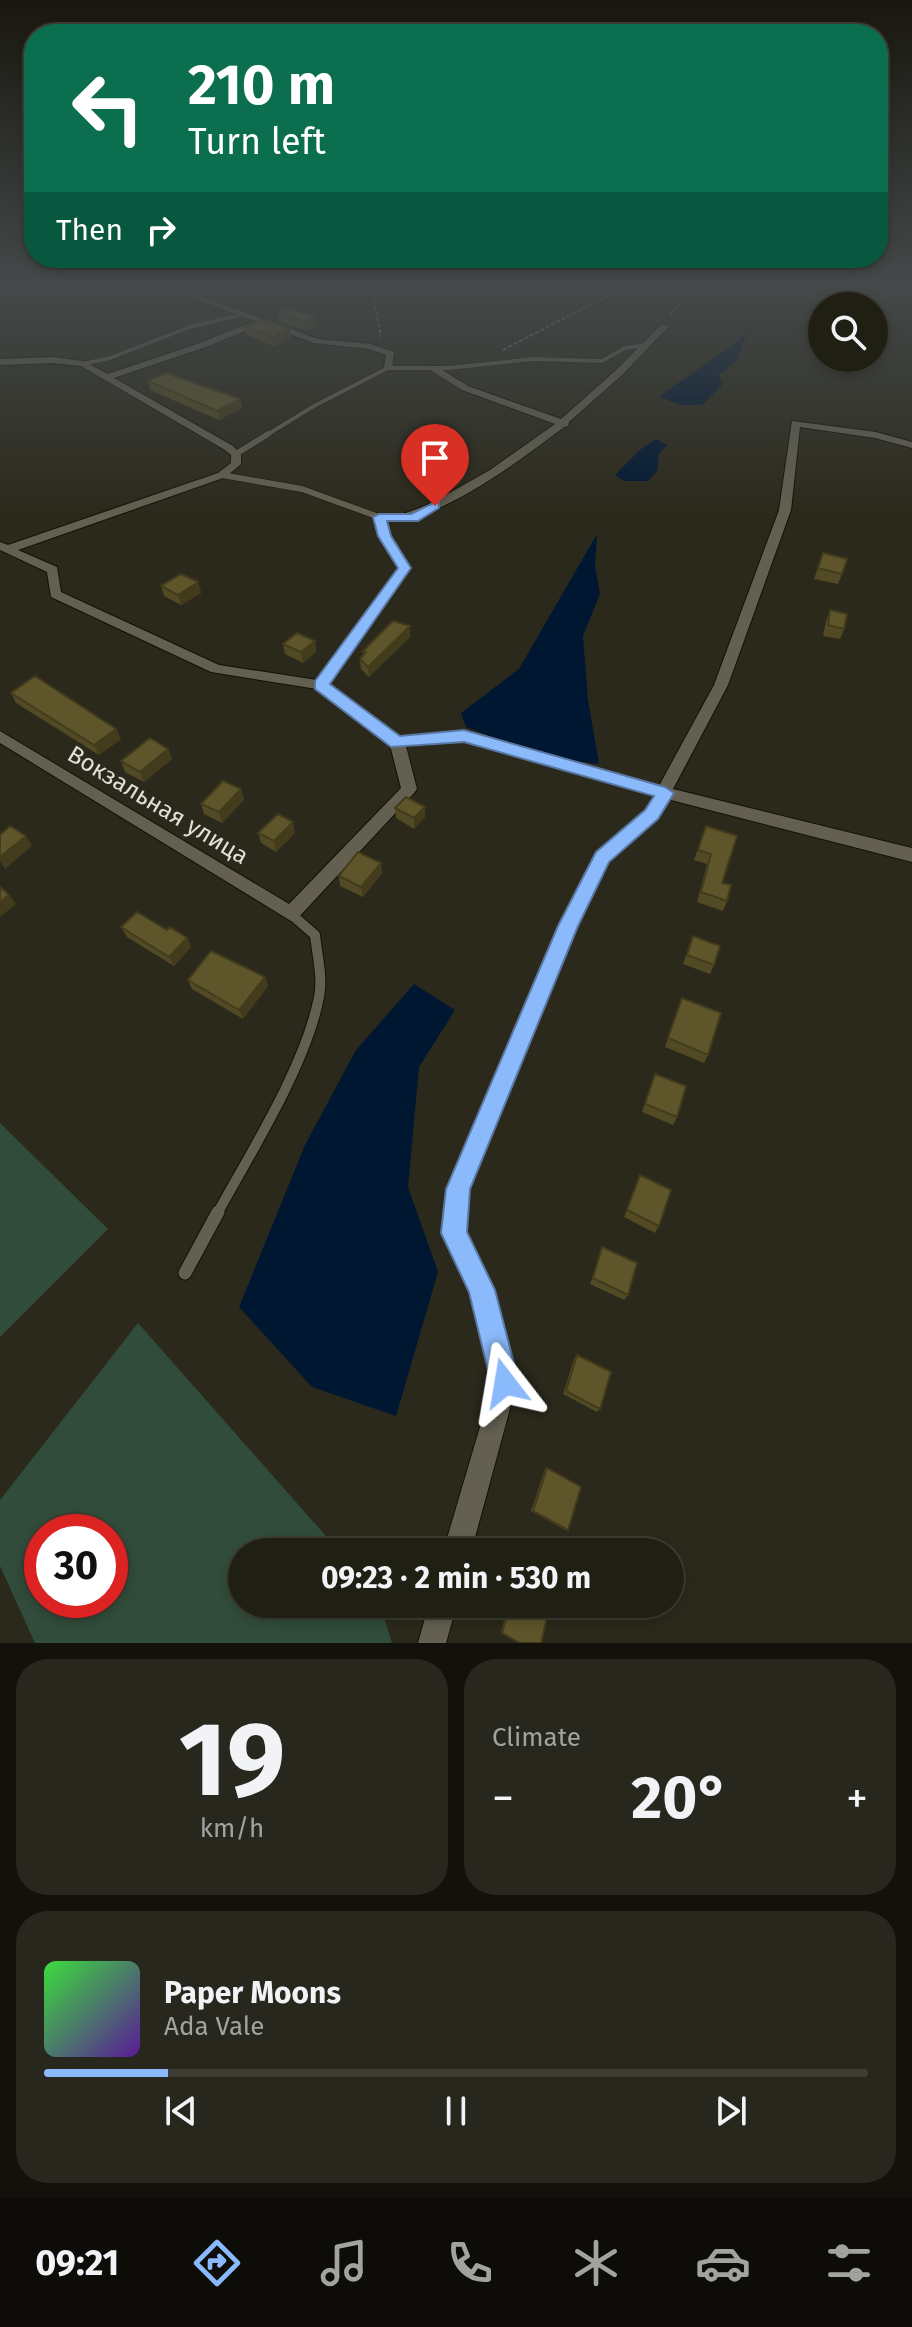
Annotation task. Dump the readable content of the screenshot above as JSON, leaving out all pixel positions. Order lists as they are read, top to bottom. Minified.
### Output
{"streets":{"street":["Вокзальная улица"]},"page":{"turn":["210 m","Turn left"],"then":"Then","limit":"30","trip":"09:23 · 2 min · 530 m","tile":[["19","km/h"],"Climate"],"heat":["−","20°","+"],"song":["Paper Moons","Ada Vale"],"tabs":"09:21"}}
